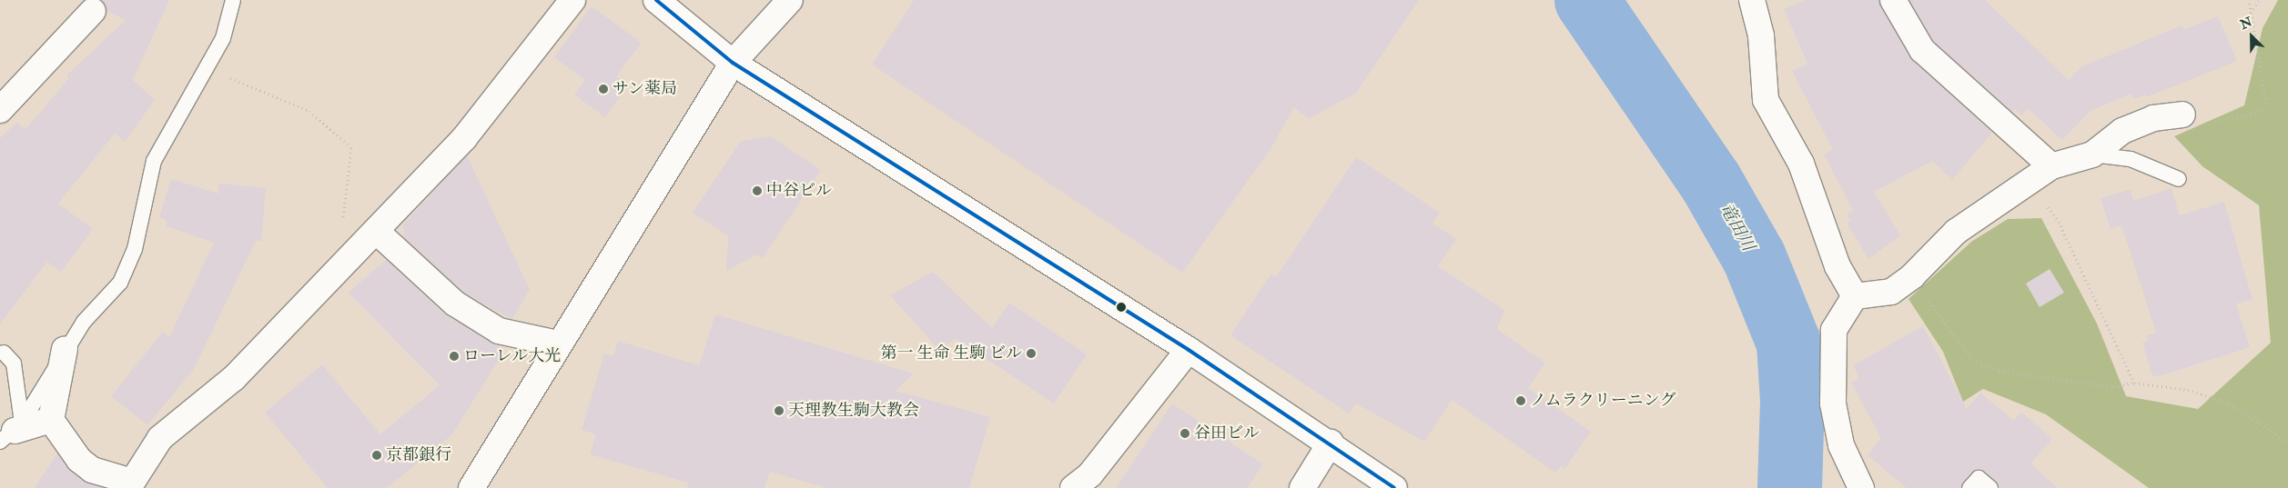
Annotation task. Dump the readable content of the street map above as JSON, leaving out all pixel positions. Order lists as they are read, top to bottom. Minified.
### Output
{"water":["竜田川"],"places":["サン薬局","中谷ビル","第一 生命 生駒 ビル","ローレル大光","ノムラクリーニング","天理教生駒大教会","谷田ビル","京都銀行"],"north":"top left"}
